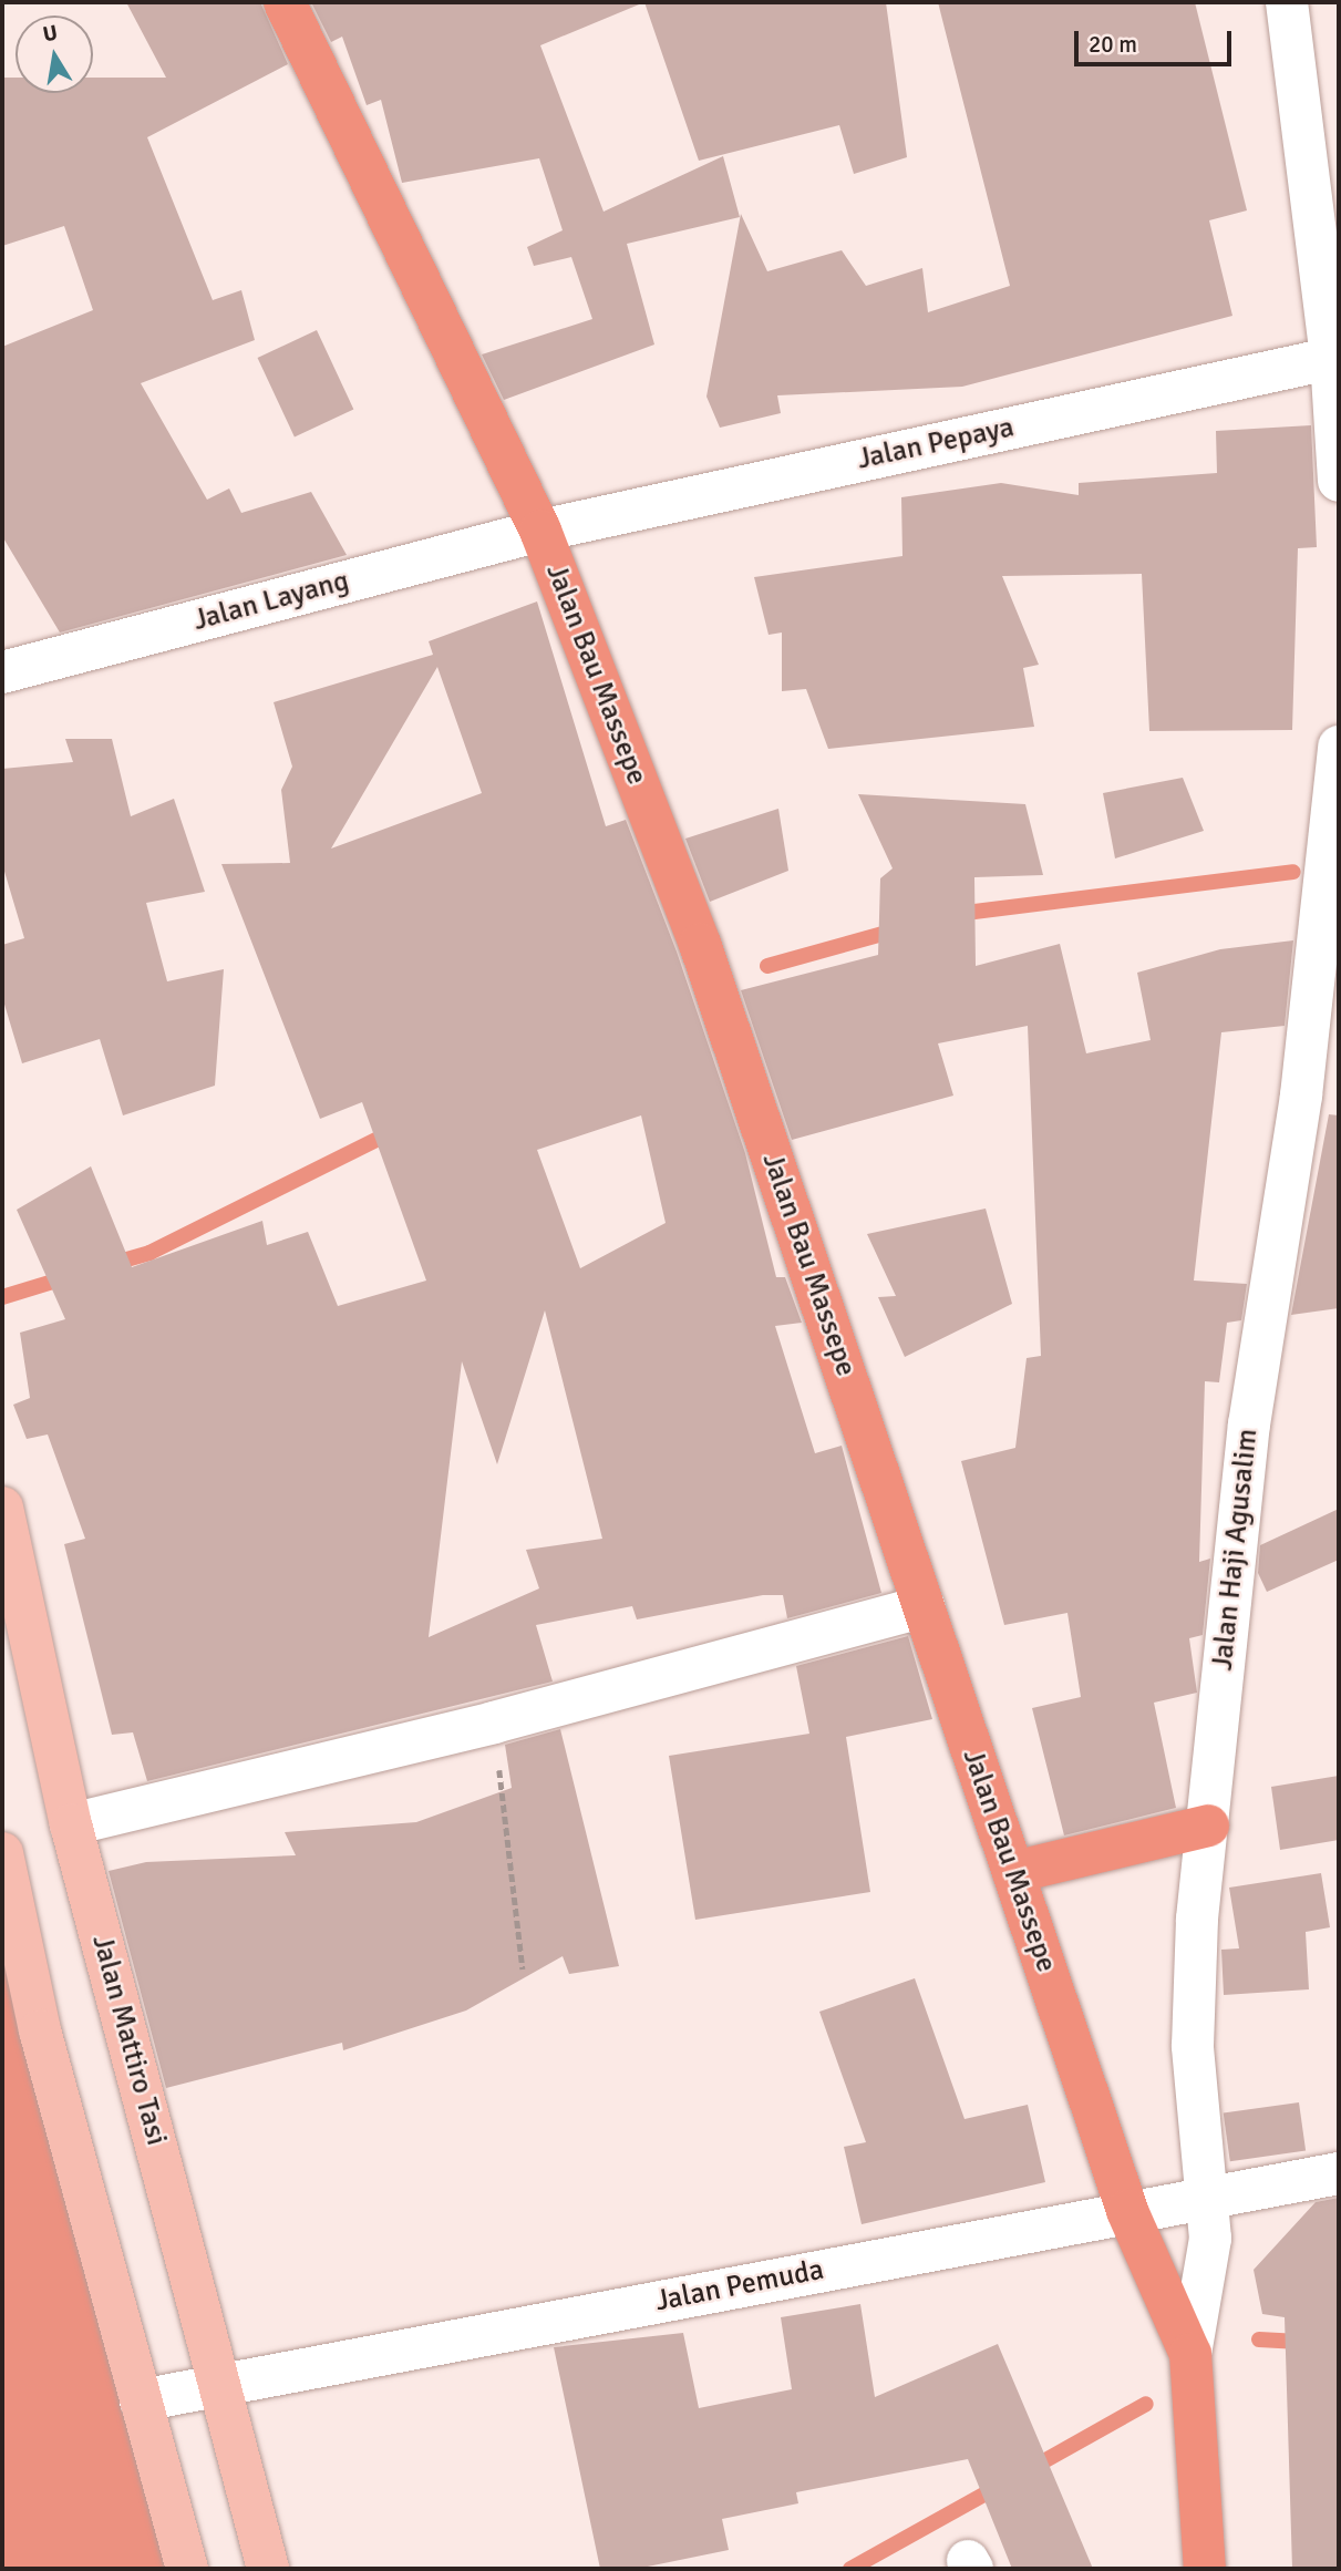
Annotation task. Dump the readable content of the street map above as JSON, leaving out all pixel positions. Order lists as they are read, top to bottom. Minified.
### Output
{"streets":{"highway":["Jalan Bau Massepe"],"main road":["Jalan Mattiro Tasi"],"street":["Jalan Pepaya","Jalan Layang","Jalan Haji Agusalim","Jalan Pemuda"]},"crossings":[["Jalan Pepaya","Jalan Layang"],["Jalan Pepaya","Jalan Bau Massepe"],["Jalan Layang","Jalan Bau Massepe"],["Jalan Bau Massepe","Jalan Haji Agusalim"],["Jalan Bau Massepe","Jalan Pemuda"],["Jalan Haji Agusalim","Jalan Pemuda"],["Jalan Mattiro Tasi","Jalan Pemuda"]],"scale_bar":"20 m","north":"top"}
